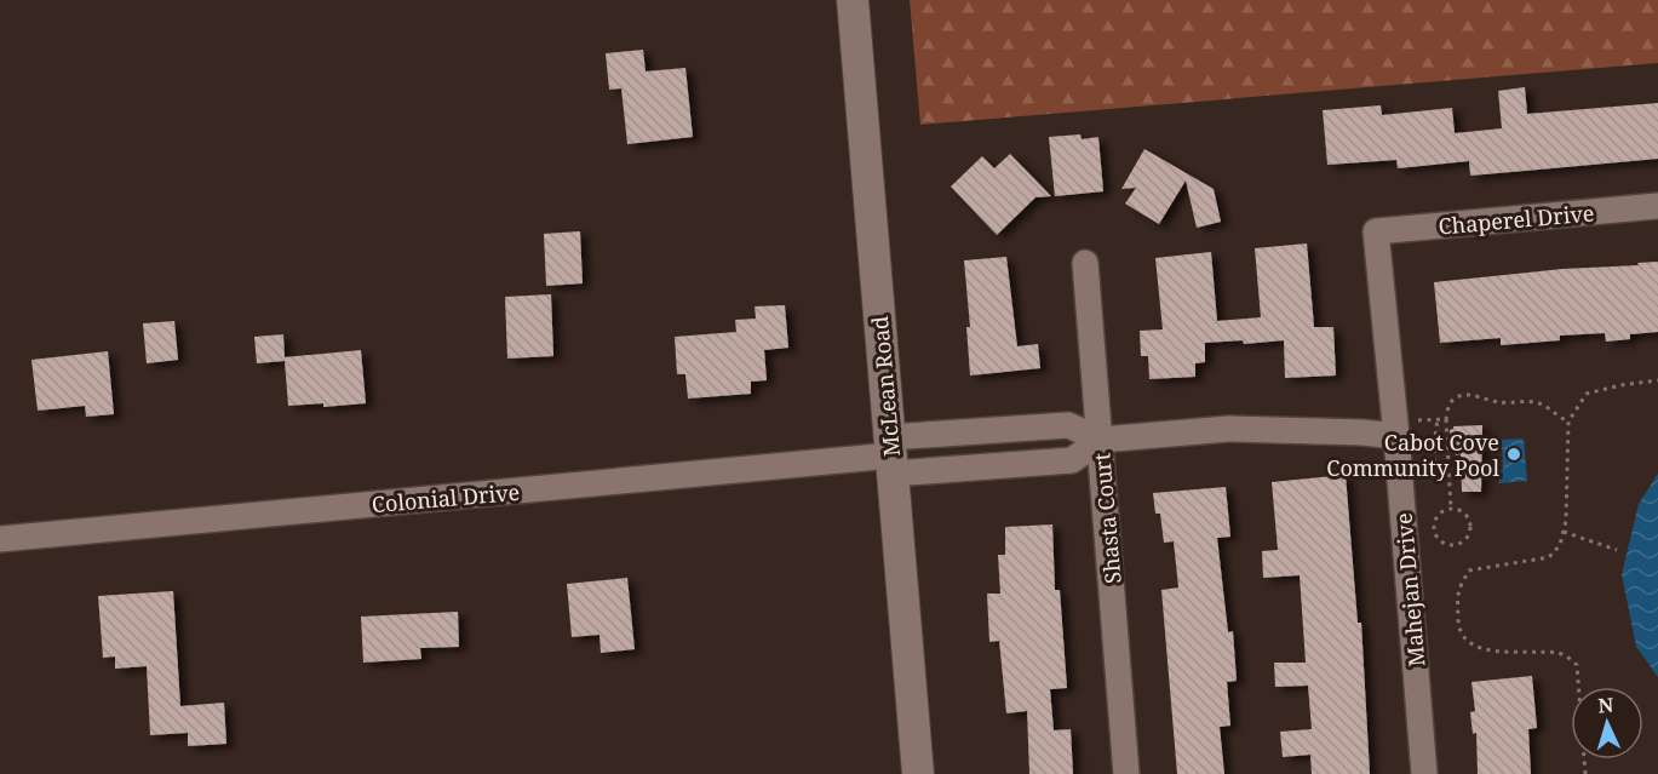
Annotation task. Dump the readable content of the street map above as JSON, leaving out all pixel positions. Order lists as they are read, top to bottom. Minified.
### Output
{"streets":{"street":["Chaperel Drive","McLean Road","Colonial Drive","Shasta Court","Mahejan Drive"]},"crossings":[["Chaperel Drive","Mahejan Drive"],["McLean Road","Colonial Drive"]],"places":["Cabot Cove Community Pool"],"north":"top"}
